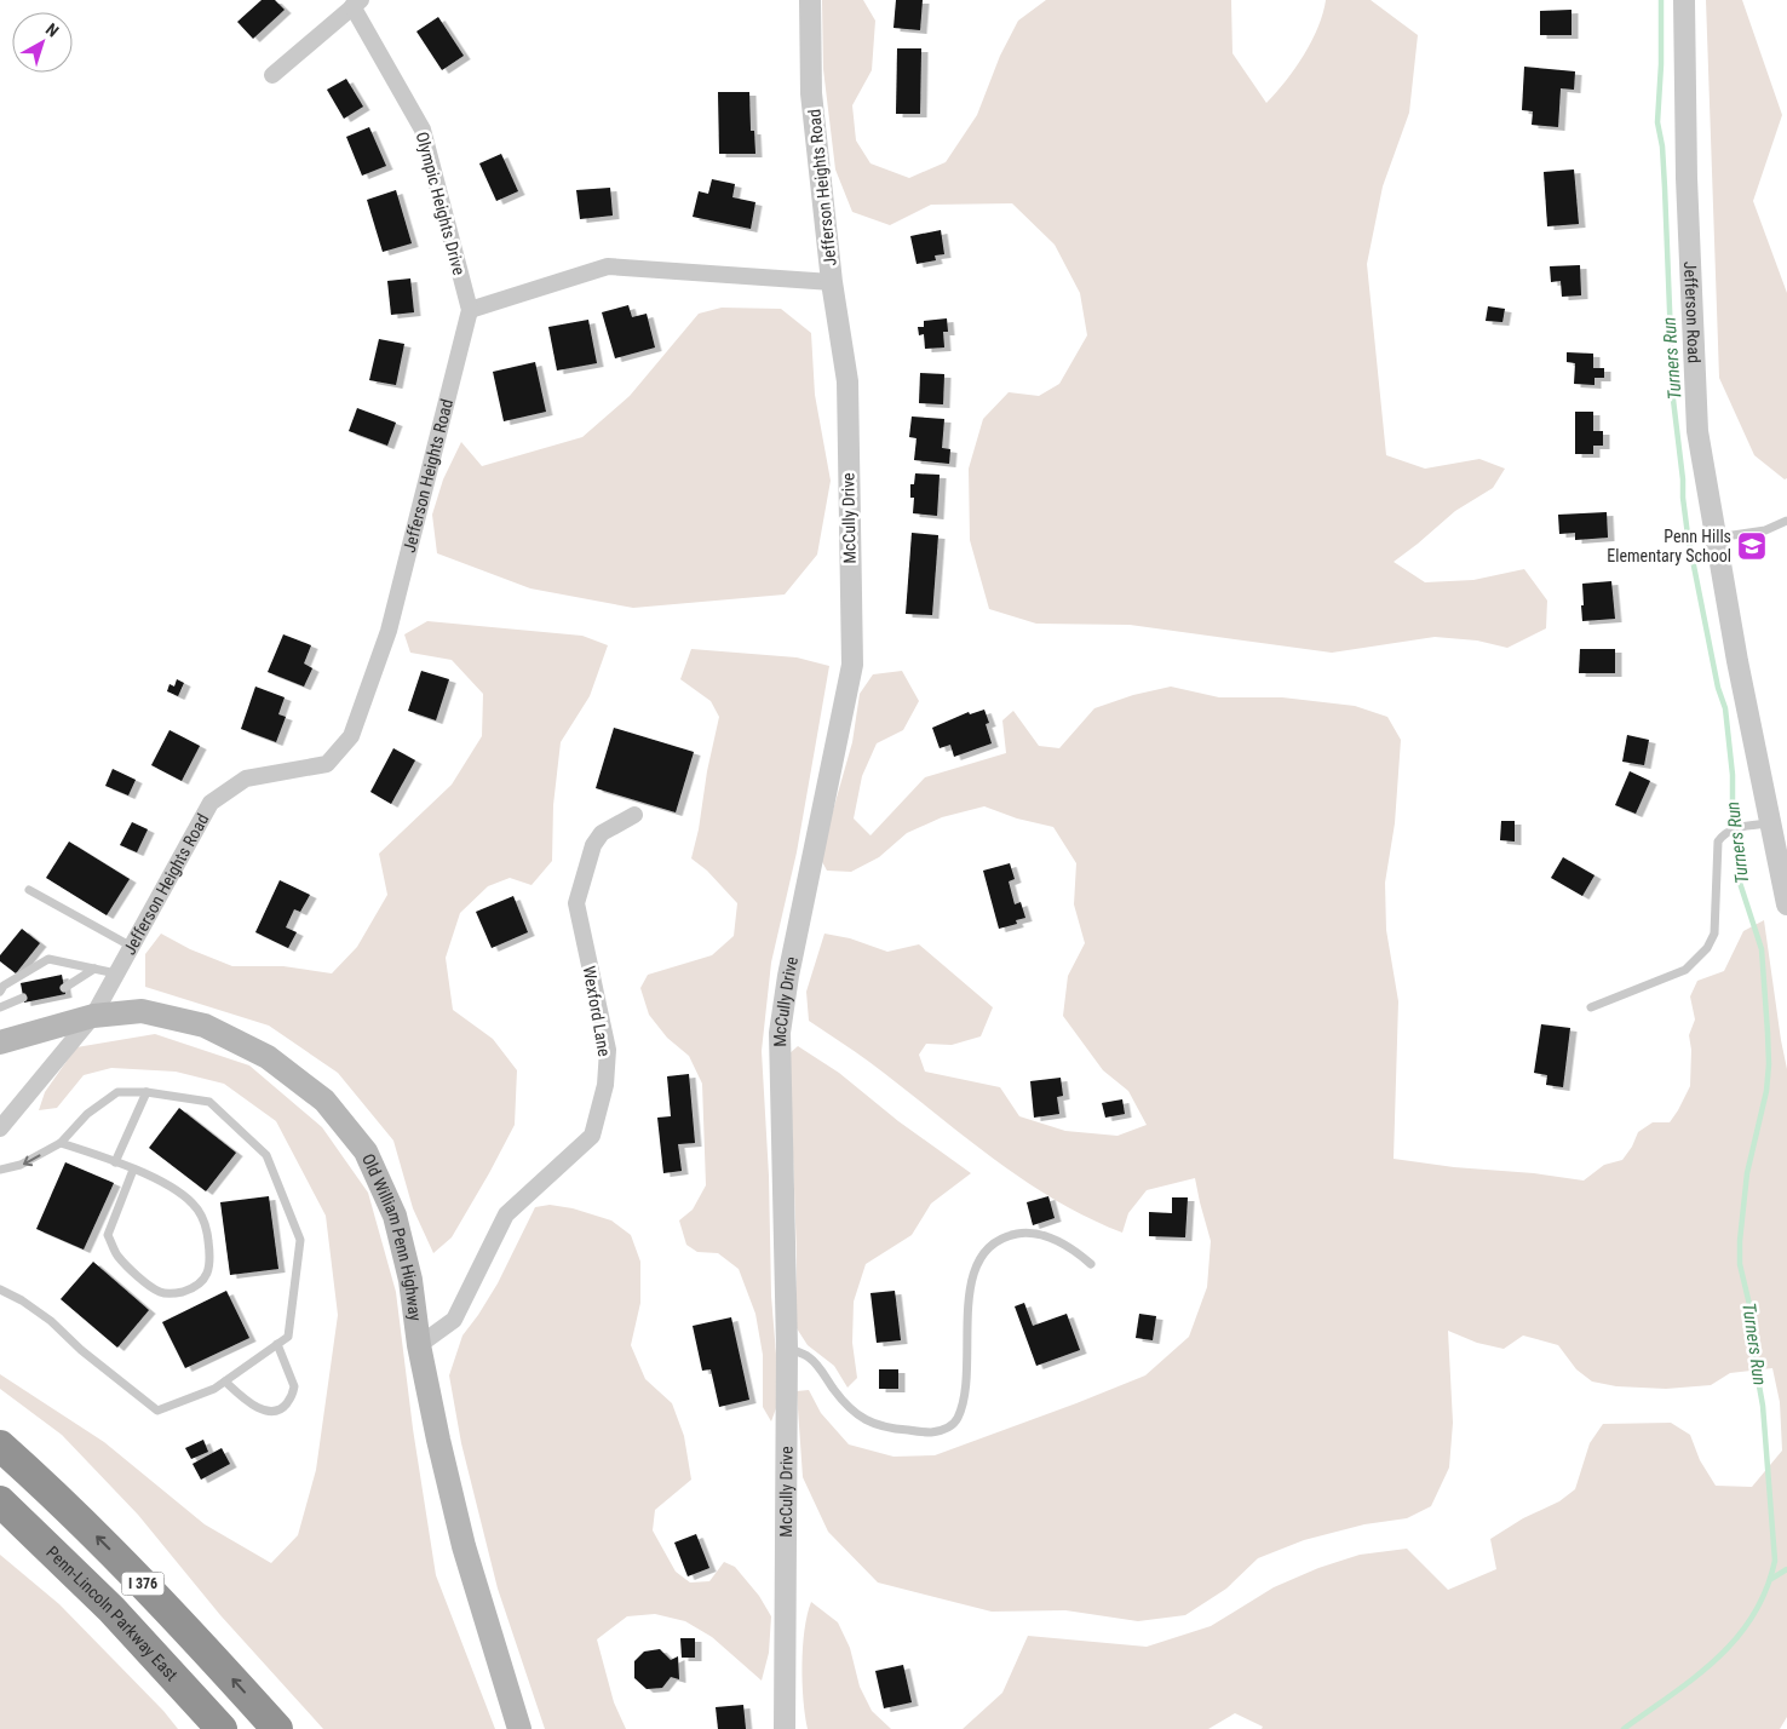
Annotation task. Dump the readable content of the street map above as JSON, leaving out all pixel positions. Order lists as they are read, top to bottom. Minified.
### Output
{"streets":{"highway":["I 376","Penn-Lincoln Parkway East"],"main road":["Old William Penn Highway"],"street":["Jefferson Heights Road","Olympic Heights Drive","Jefferson Road","McCully Drive","Wexford Lane"]},"crossings":[["Jefferson Heights Road","Olympic Heights Drive"],["Jefferson Heights Road","McCully Drive"],["Jefferson Heights Road","Old William Penn Highway"],["Wexford Lane","Old William Penn Highway"]],"water":["Turners Run"],"places":{"school or university":["Penn Hills Elementary School"]},"north":"top right"}
